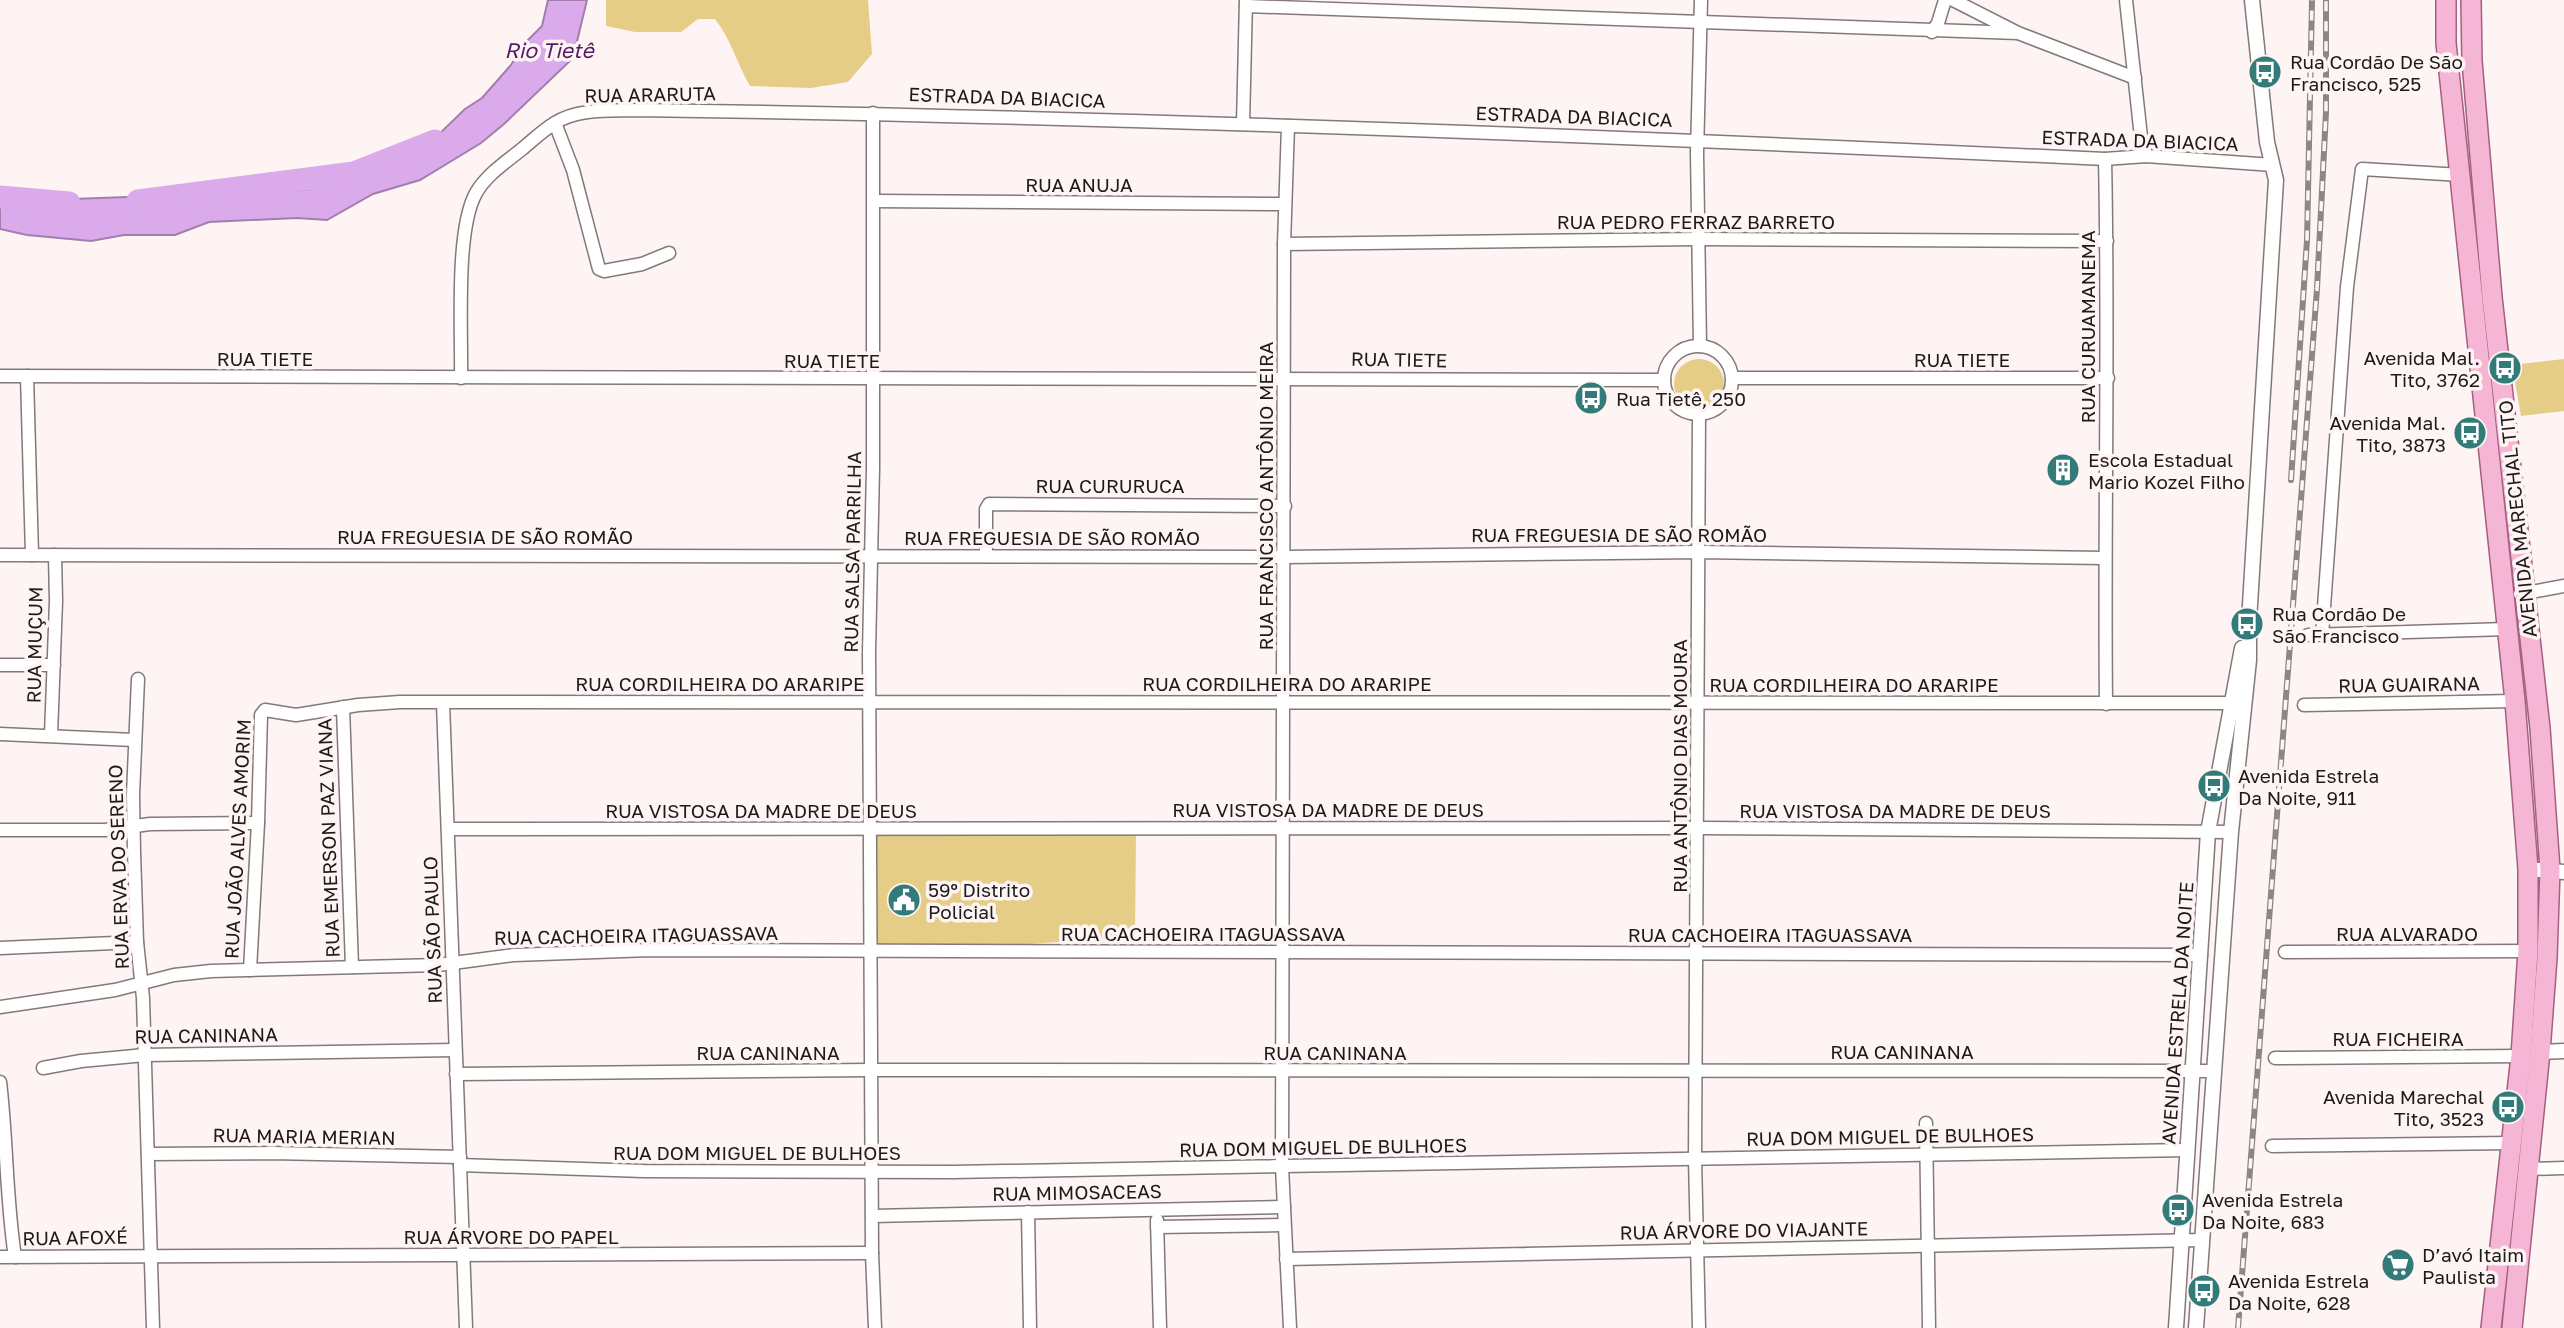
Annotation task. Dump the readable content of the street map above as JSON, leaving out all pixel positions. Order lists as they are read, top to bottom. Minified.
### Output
{"streets":{"main road":["AVENIDA MARECHAL TITO"],"street":["RUA ARARUTA","ESTRADA DA BIACICA","RUA ANUJA","RUA PEDRO FERRAZ BARRETO","RUA CURUAMANEMA","RUA TIETE","RUA CURURUCA","RUA FRANCISCO ANTÔNIO MEIRA","RUA FREGUESIA DE SÃO ROMÃO","RUA SALSA PARRILHA","RUA MUÇUM","RUA CORDILHEIRA DO ARARIPE","RUA GUAIRANA","RUA ANTÔNIO DIAS MOURA","RUA VISTOSA DA MADRE DE DEUS","RUA EMERSON PAZ VIANA","RUA JOÃO ALVES AMORIM","RUA ERVA DO SERENO","RUA SÃO PAULO","RUA CACHOEIRA ITAGUASSAVA","RUA ALVARADO","AVENIDA ESTRELA DA NOITE","RUA CANINANA","RUA FICHEIRA","RUA MARIA MERIAN","RUA DOM MIGUEL DE BULHOES","RUA MIMOSACEAS","RUA ÁRVORE DO VIAJANTE","RUA ÁRVORE DO PAPEL","RUA AFOXÉ"]},"crossings":[["RUA ARARUTA","ESTRADA DA BIACICA"],["RUA ARARUTA","RUA TIETE"],["RUA ARARUTA","RUA SALSA PARRILHA"],["ESTRADA DA BIACICA","RUA CURUAMANEMA"],["ESTRADA DA BIACICA","RUA FRANCISCO ANTÔNIO MEIRA"],["ESTRADA DA BIACICA","RUA SALSA PARRILHA"],["RUA ANUJA","RUA FRANCISCO ANTÔNIO MEIRA"],["RUA ANUJA","RUA SALSA PARRILHA"],["RUA PEDRO FERRAZ BARRETO","RUA CURUAMANEMA"],["RUA PEDRO FERRAZ BARRETO","RUA FRANCISCO ANTÔNIO MEIRA"],["RUA CURUAMANEMA","RUA TIETE"],["RUA CURUAMANEMA","RUA FREGUESIA DE SÃO ROMÃO"],["RUA CURUAMANEMA","RUA CORDILHEIRA DO ARARIPE"],["RUA TIETE","RUA FRANCISCO ANTÔNIO MEIRA"],["RUA TIETE","RUA SALSA PARRILHA"],["RUA TIETE","RUA ANTÔNIO DIAS MOURA"],["RUA CURURUCA","RUA FRANCISCO ANTÔNIO MEIRA"],["RUA CURURUCA","RUA FREGUESIA DE SÃO ROMÃO"],["RUA FRANCISCO ANTÔNIO MEIRA","RUA FREGUESIA DE SÃO ROMÃO"],["RUA FRANCISCO ANTÔNIO MEIRA","RUA CORDILHEIRA DO ARARIPE"],["RUA FRANCISCO ANTÔNIO MEIRA","RUA VISTOSA DA MADRE DE DEUS"],["RUA FRANCISCO ANTÔNIO MEIRA","RUA CACHOEIRA ITAGUASSAVA"],["RUA FRANCISCO ANTÔNIO MEIRA","RUA CANINANA"],["RUA FRANCISCO ANTÔNIO MEIRA","RUA DOM MIGUEL DE BULHOES"],["RUA FRANCISCO ANTÔNIO MEIRA","RUA MIMOSACEAS"],["RUA FRANCISCO ANTÔNIO MEIRA","RUA ÁRVORE DO VIAJANTE"],["AVENIDA MARECHAL TITO","RUA GUAIRANA"],["AVENIDA MARECHAL TITO","RUA ALVARADO"],["AVENIDA MARECHAL TITO","RUA FICHEIRA"],["RUA FREGUESIA DE SÃO ROMÃO","RUA SALSA PARRILHA"],["RUA FREGUESIA DE SÃO ROMÃO","RUA MUÇUM"],["RUA FREGUESIA DE SÃO ROMÃO","RUA ANTÔNIO DIAS MOURA"],["RUA SALSA PARRILHA","RUA CORDILHEIRA DO ARARIPE"],["RUA SALSA PARRILHA","RUA VISTOSA DA MADRE DE DEUS"],["RUA SALSA PARRILHA","RUA CACHOEIRA ITAGUASSAVA"],["RUA SALSA PARRILHA","RUA CANINANA"],["RUA SALSA PARRILHA","RUA DOM MIGUEL DE BULHOES"],["RUA SALSA PARRILHA","RUA MIMOSACEAS"],["RUA SALSA PARRILHA","RUA ÁRVORE DO PAPEL"],["RUA CORDILHEIRA DO ARARIPE","RUA ANTÔNIO DIAS MOURA"],["RUA CORDILHEIRA DO ARARIPE","RUA EMERSON PAZ VIANA"],["RUA CORDILHEIRA DO ARARIPE","RUA JOÃO ALVES AMORIM"],["RUA CORDILHEIRA DO ARARIPE","RUA SÃO PAULO"],["RUA CORDILHEIRA DO ARARIPE","AVENIDA ESTRELA DA NOITE"],["RUA ANTÔNIO DIAS MOURA","RUA VISTOSA DA MADRE DE DEUS"],["RUA ANTÔNIO DIAS MOURA","RUA CACHOEIRA ITAGUASSAVA"],["RUA ANTÔNIO DIAS MOURA","RUA CANINANA"],["RUA ANTÔNIO DIAS MOURA","RUA DOM MIGUEL DE BULHOES"],["RUA ANTÔNIO DIAS MOURA","RUA ÁRVORE DO VIAJANTE"],["RUA VISTOSA DA MADRE DE DEUS","RUA SÃO PAULO"],["RUA VISTOSA DA MADRE DE DEUS","AVENIDA ESTRELA DA NOITE"],["RUA EMERSON PAZ VIANA","RUA CACHOEIRA ITAGUASSAVA"],["RUA JOÃO ALVES AMORIM","RUA CACHOEIRA ITAGUASSAVA"],["RUA ERVA DO SERENO","RUA CACHOEIRA ITAGUASSAVA"],["RUA ERVA DO SERENO","RUA CANINANA"],["RUA ERVA DO SERENO","RUA MARIA MERIAN"],["RUA ERVA DO SERENO","RUA ÁRVORE DO PAPEL"],["RUA ERVA DO SERENO","RUA AFOXÉ"],["RUA SÃO PAULO","RUA CACHOEIRA ITAGUASSAVA"],["RUA SÃO PAULO","RUA CANINANA"],["RUA SÃO PAULO","RUA MARIA MERIAN"],["RUA SÃO PAULO","RUA DOM MIGUEL DE BULHOES"],["RUA SÃO PAULO","RUA ÁRVORE DO PAPEL"],["RUA CACHOEIRA ITAGUASSAVA","AVENIDA ESTRELA DA NOITE"],["AVENIDA ESTRELA DA NOITE","RUA CANINANA"],["AVENIDA ESTRELA DA NOITE","RUA DOM MIGUEL DE BULHOES"],["AVENIDA ESTRELA DA NOITE","RUA ÁRVORE DO VIAJANTE"],["RUA MARIA MERIAN","RUA DOM MIGUEL DE BULHOES"],["RUA ÁRVORE DO PAPEL","RUA AFOXÉ"]],"water":["Rio Tietê"],"places":{"bus stop":["Rua Cordão De São Francisco, 525","Avenida Mal. Tito, 3762","Rua Tietê, 250","Avenida Mal. Tito, 3873","Rua Cordão De São Francisco","Avenida Estrela Da Noite, 911","Avenida Marechal Tito, 3523","Avenida Estrela Da Noite, 683","Avenida Estrela Da Noite, 628"],"building":["Escola Estadual Mario Kozel Filho"],"public building":["59º Distrito Policial"],"supermarket":["D’avó Itaim Paulista"]}}
